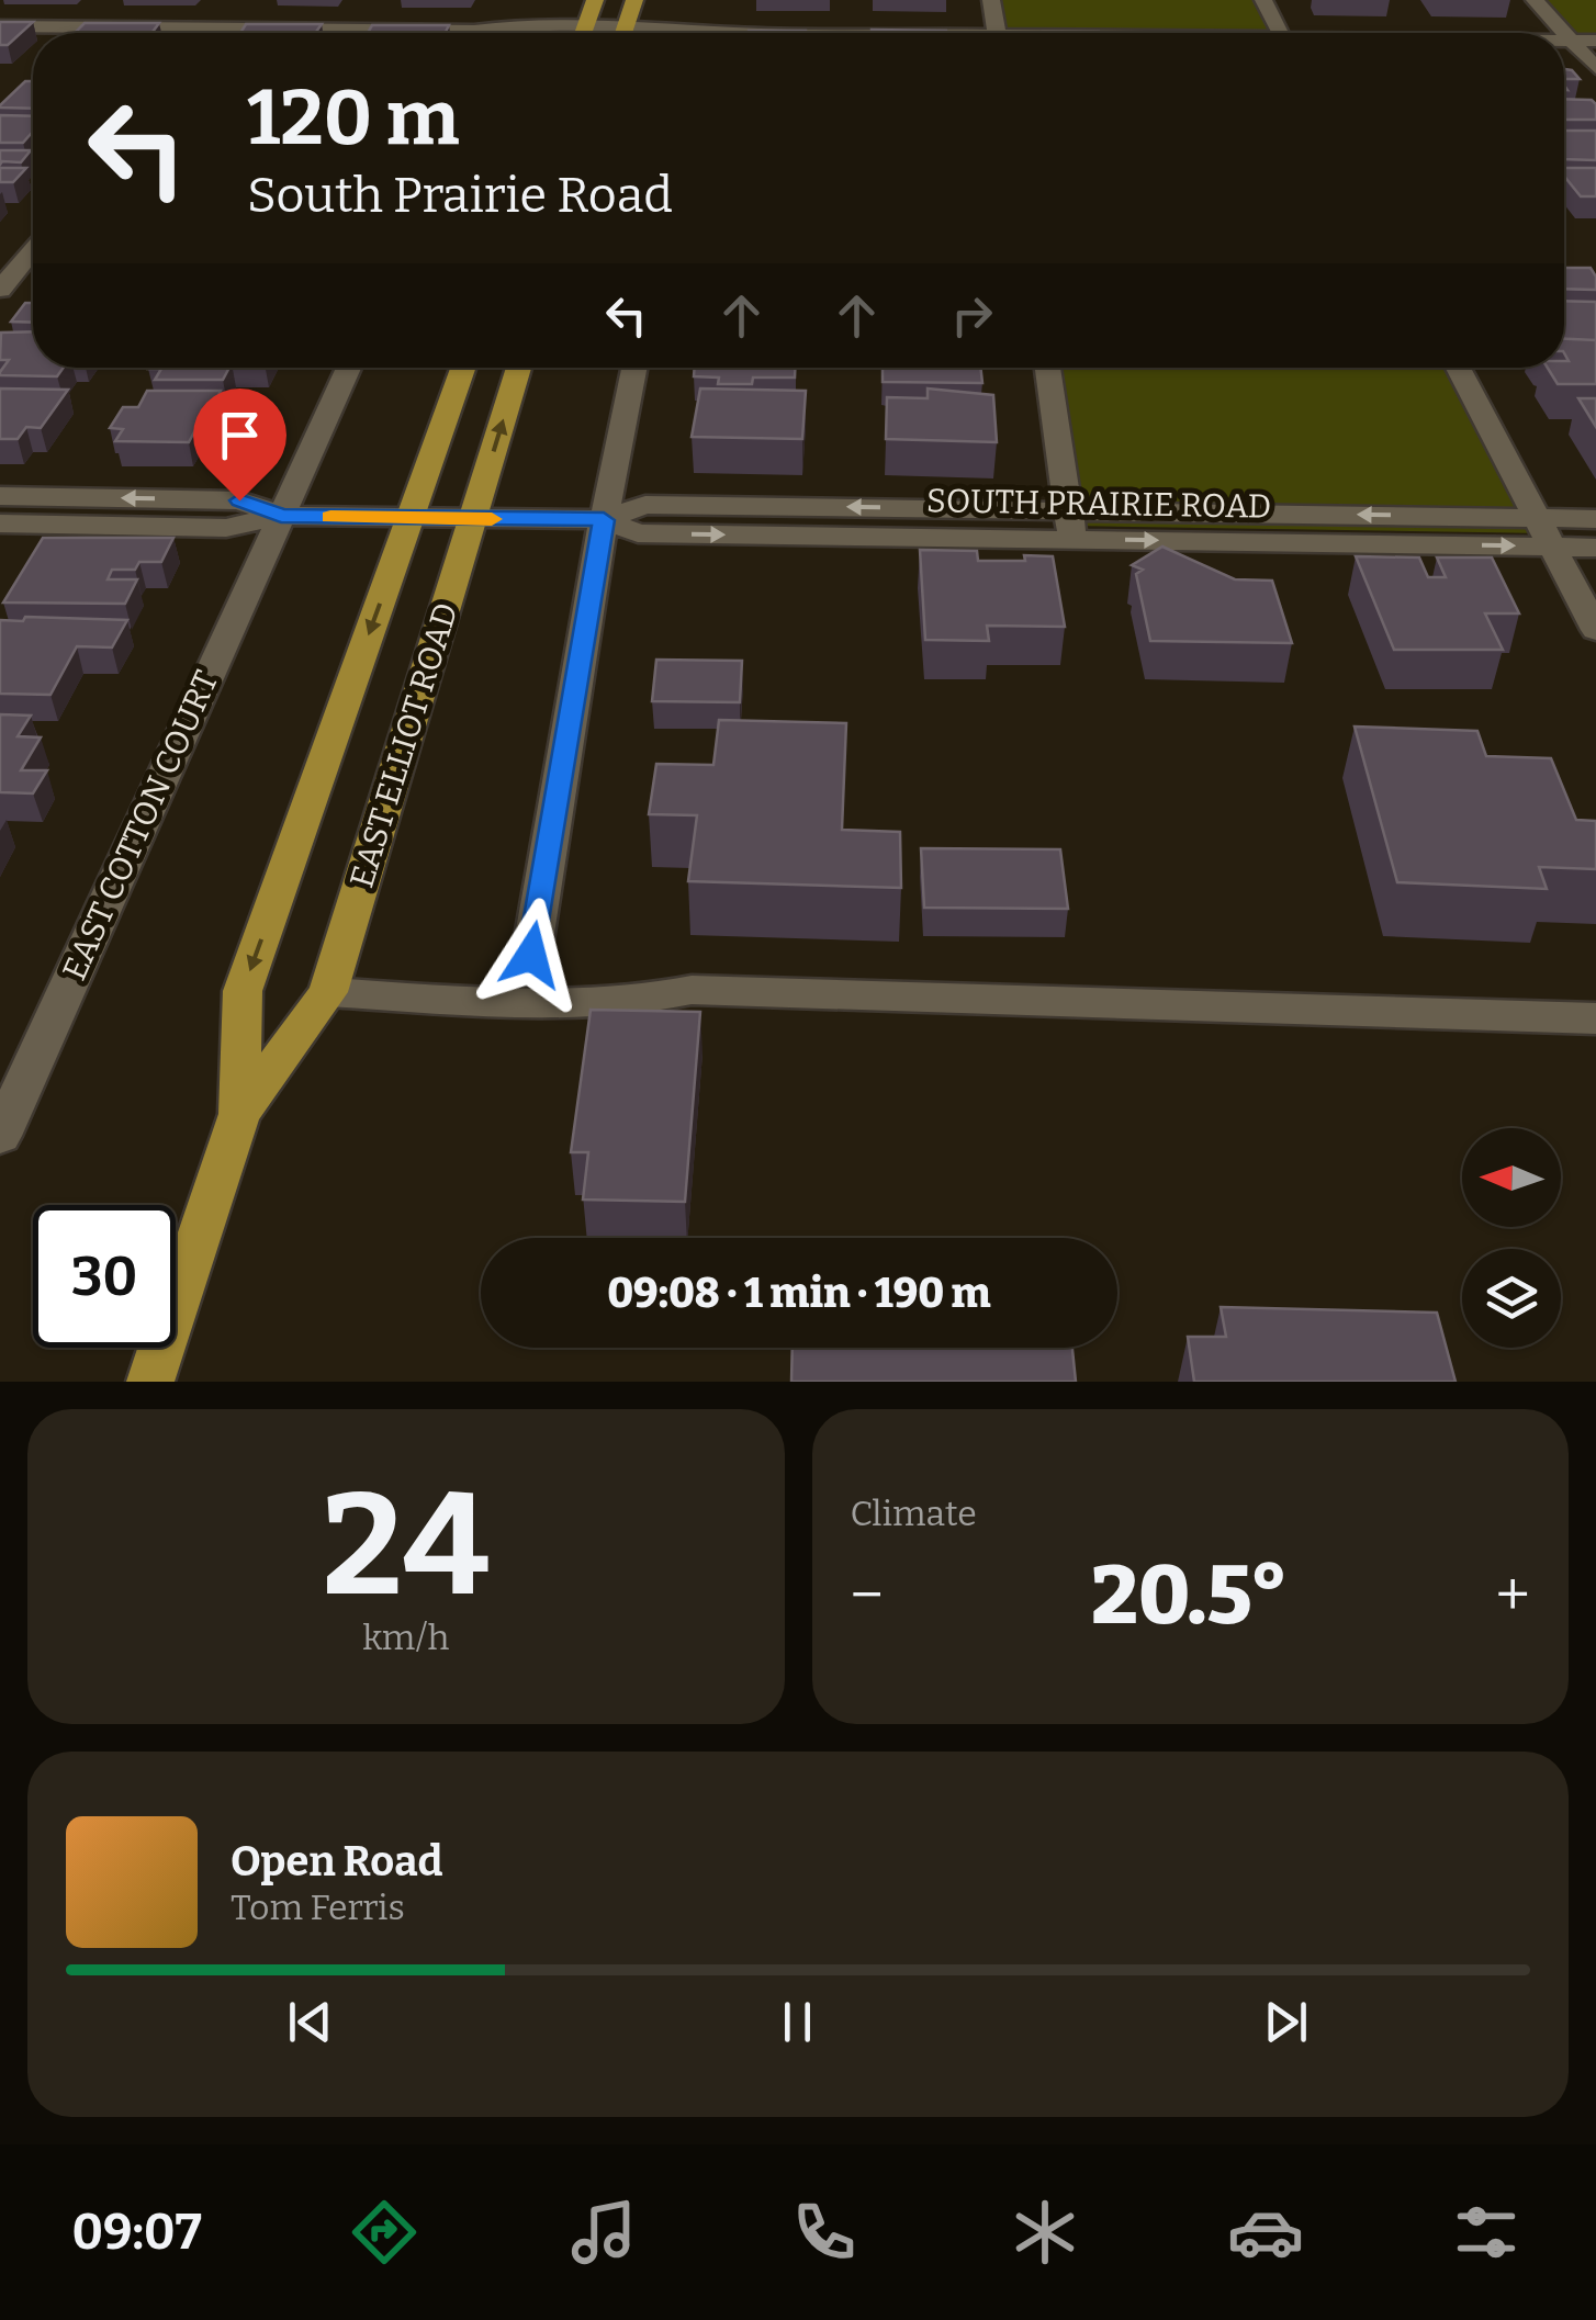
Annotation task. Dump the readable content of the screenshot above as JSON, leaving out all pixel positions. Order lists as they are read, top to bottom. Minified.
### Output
{"streets":{"main road":["EAST ELLIOT ROAD"],"street":["SOUTH PRAIRIE ROAD","EAST COTTON COURT"]},"crossings":[["SOUTH PRAIRIE ROAD","EAST ELLIOT ROAD"],["SOUTH PRAIRIE ROAD","EAST COTTON COURT"]],"north":"left","page":{"turn":["120 m","South Prairie Road"],"limit":"30","trip":"09:08 · 1 min · 190 m","tile":[["24","km/h"],"Climate"],"heat":["−","20.5°","+"],"song":["Open Road","Tom Ferris"],"tabs":"09:07"}}
